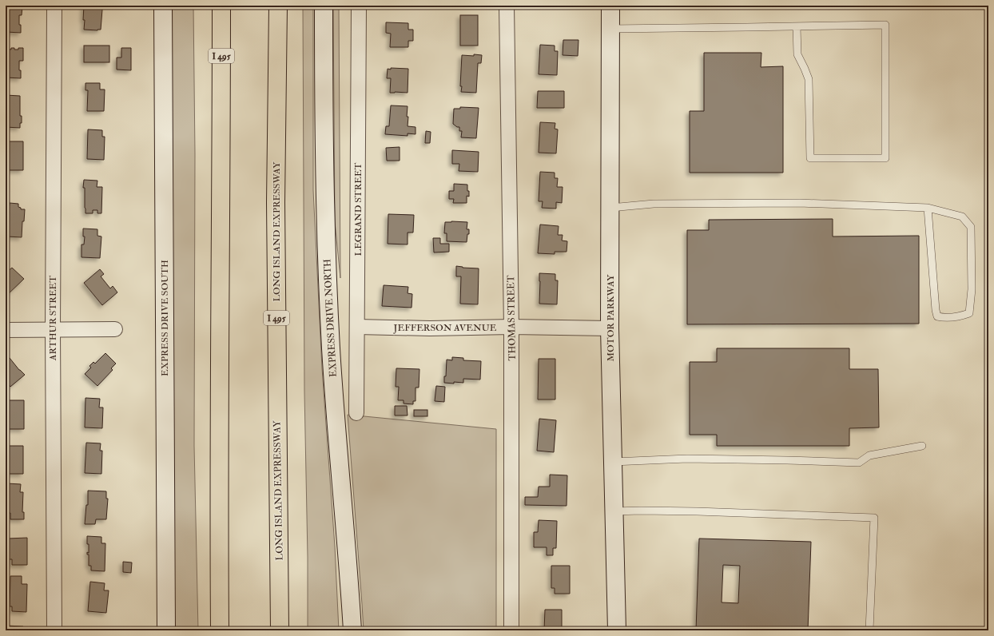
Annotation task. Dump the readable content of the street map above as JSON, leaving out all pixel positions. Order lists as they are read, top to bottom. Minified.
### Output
{"streets":{"highway":["I 495","LONG ISLAND EXPRESSWAY"],"main road":["EXPRESS DRIVE SOUTH","EXPRESS DRIVE NORTH","MOTOR PARKWAY"],"street":["LEGRAND STREET","ARTHUR STREET","THOMAS STREET","JEFFERSON AVENUE"]},"crossings":[["LEGRAND STREET","JEFFERSON AVENUE"],["THOMAS STREET","JEFFERSON AVENUE"],["MOTOR PARKWAY","JEFFERSON AVENUE"]]}
